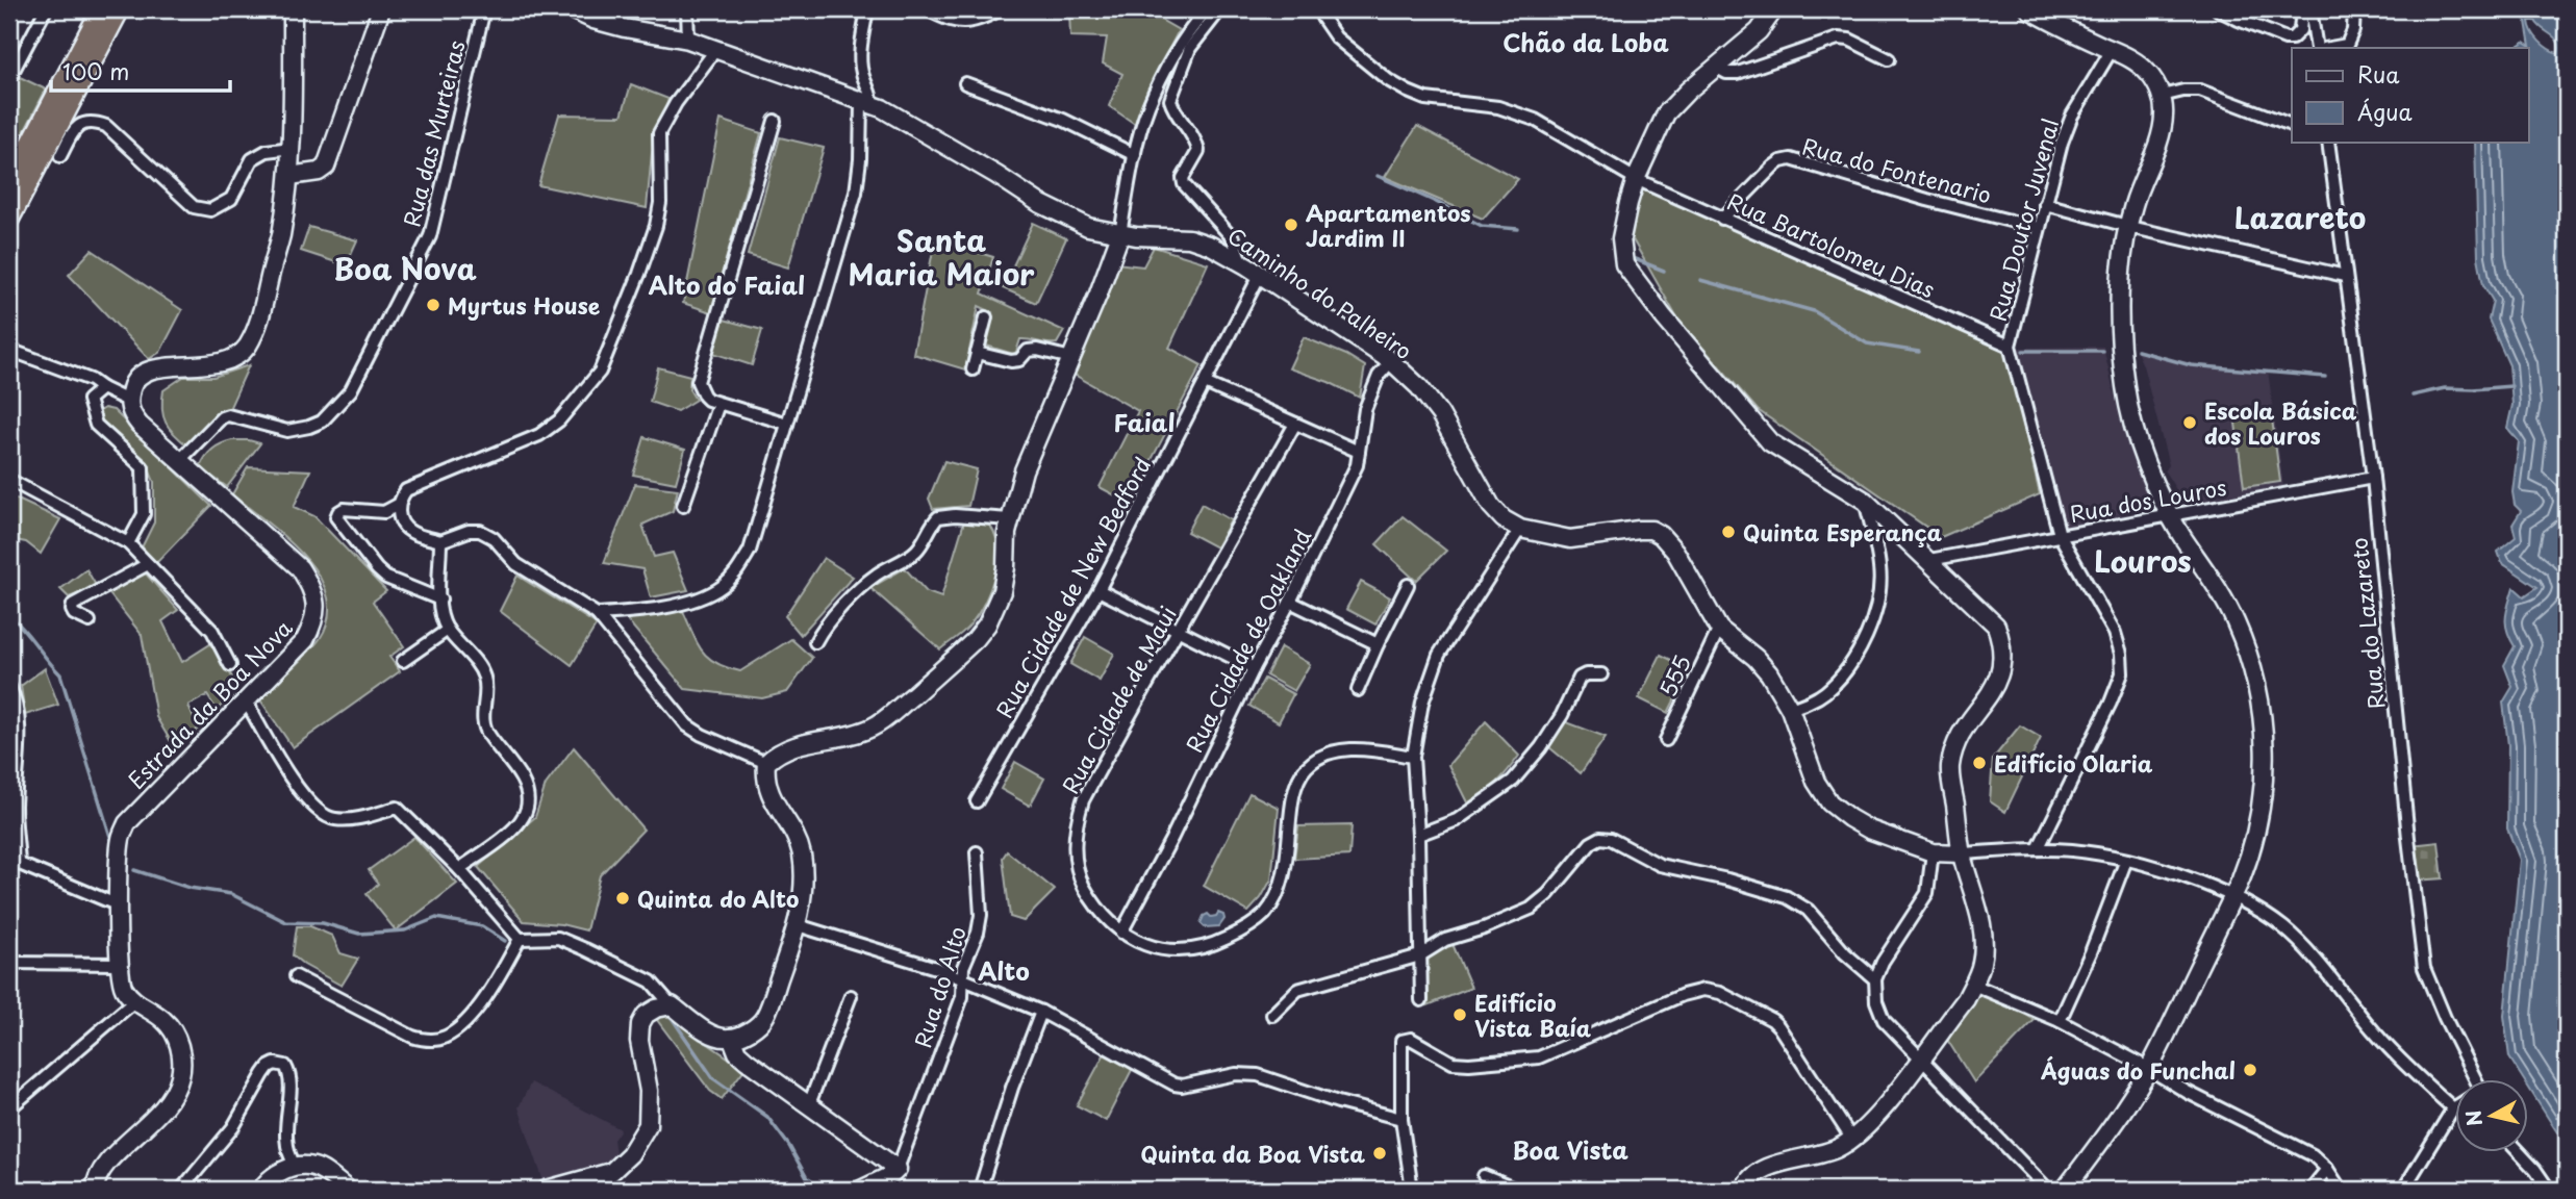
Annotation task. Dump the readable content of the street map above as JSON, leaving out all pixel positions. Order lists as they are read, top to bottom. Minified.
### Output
{"streets":{"street":["Rua das Murteiras","Rua do Fontenario","Rua Doutor Juvenal","Rua Bartolomeu Dias","Caminho do Palheiro","Rua dos Louros","Rua Cidade de New Bedford","Rua do Lazareto","Rua Cidade de Oakland","555","Rua Cidade de Maui","Estrada da Boa Nova","Rua do Alto"]},"crossings":[["Rua das Murteiras","Estrada da Boa Nova"],["Rua do Fontenario","Rua Doutor Juvenal"],["Rua do Fontenario","Rua Bartolomeu Dias"],["Rua Doutor Juvenal","Rua Bartolomeu Dias"],["Rua Doutor Juvenal","Caminho do Palheiro"],["Rua Doutor Juvenal","Rua dos Louros"],["Caminho do Palheiro","Rua Cidade de New Bedford"],["Caminho do Palheiro","Rua Cidade de Oakland"],["Caminho do Palheiro","555"],["Rua dos Louros","Rua do Lazareto"],["Rua Cidade de Oakland","Rua Cidade de Maui"]],"districts":["Chão da Loba","Lazareto","Santa Maria Maior","Boa Nova","Alto do Faial","Faial","Louros","Alto","Boa Vista"],"places":["Apartamentos Jardim II","Myrtus House","Escola Básica dos Louros","Quinta Esperança","Edifício Olaria","Quinta do Alto","Edifício Vista Baía","Águas do Funchal","Quinta da Boa Vista"],"legend":["Rua","Água"],"scale_bar":"100 m","north":"left"}
